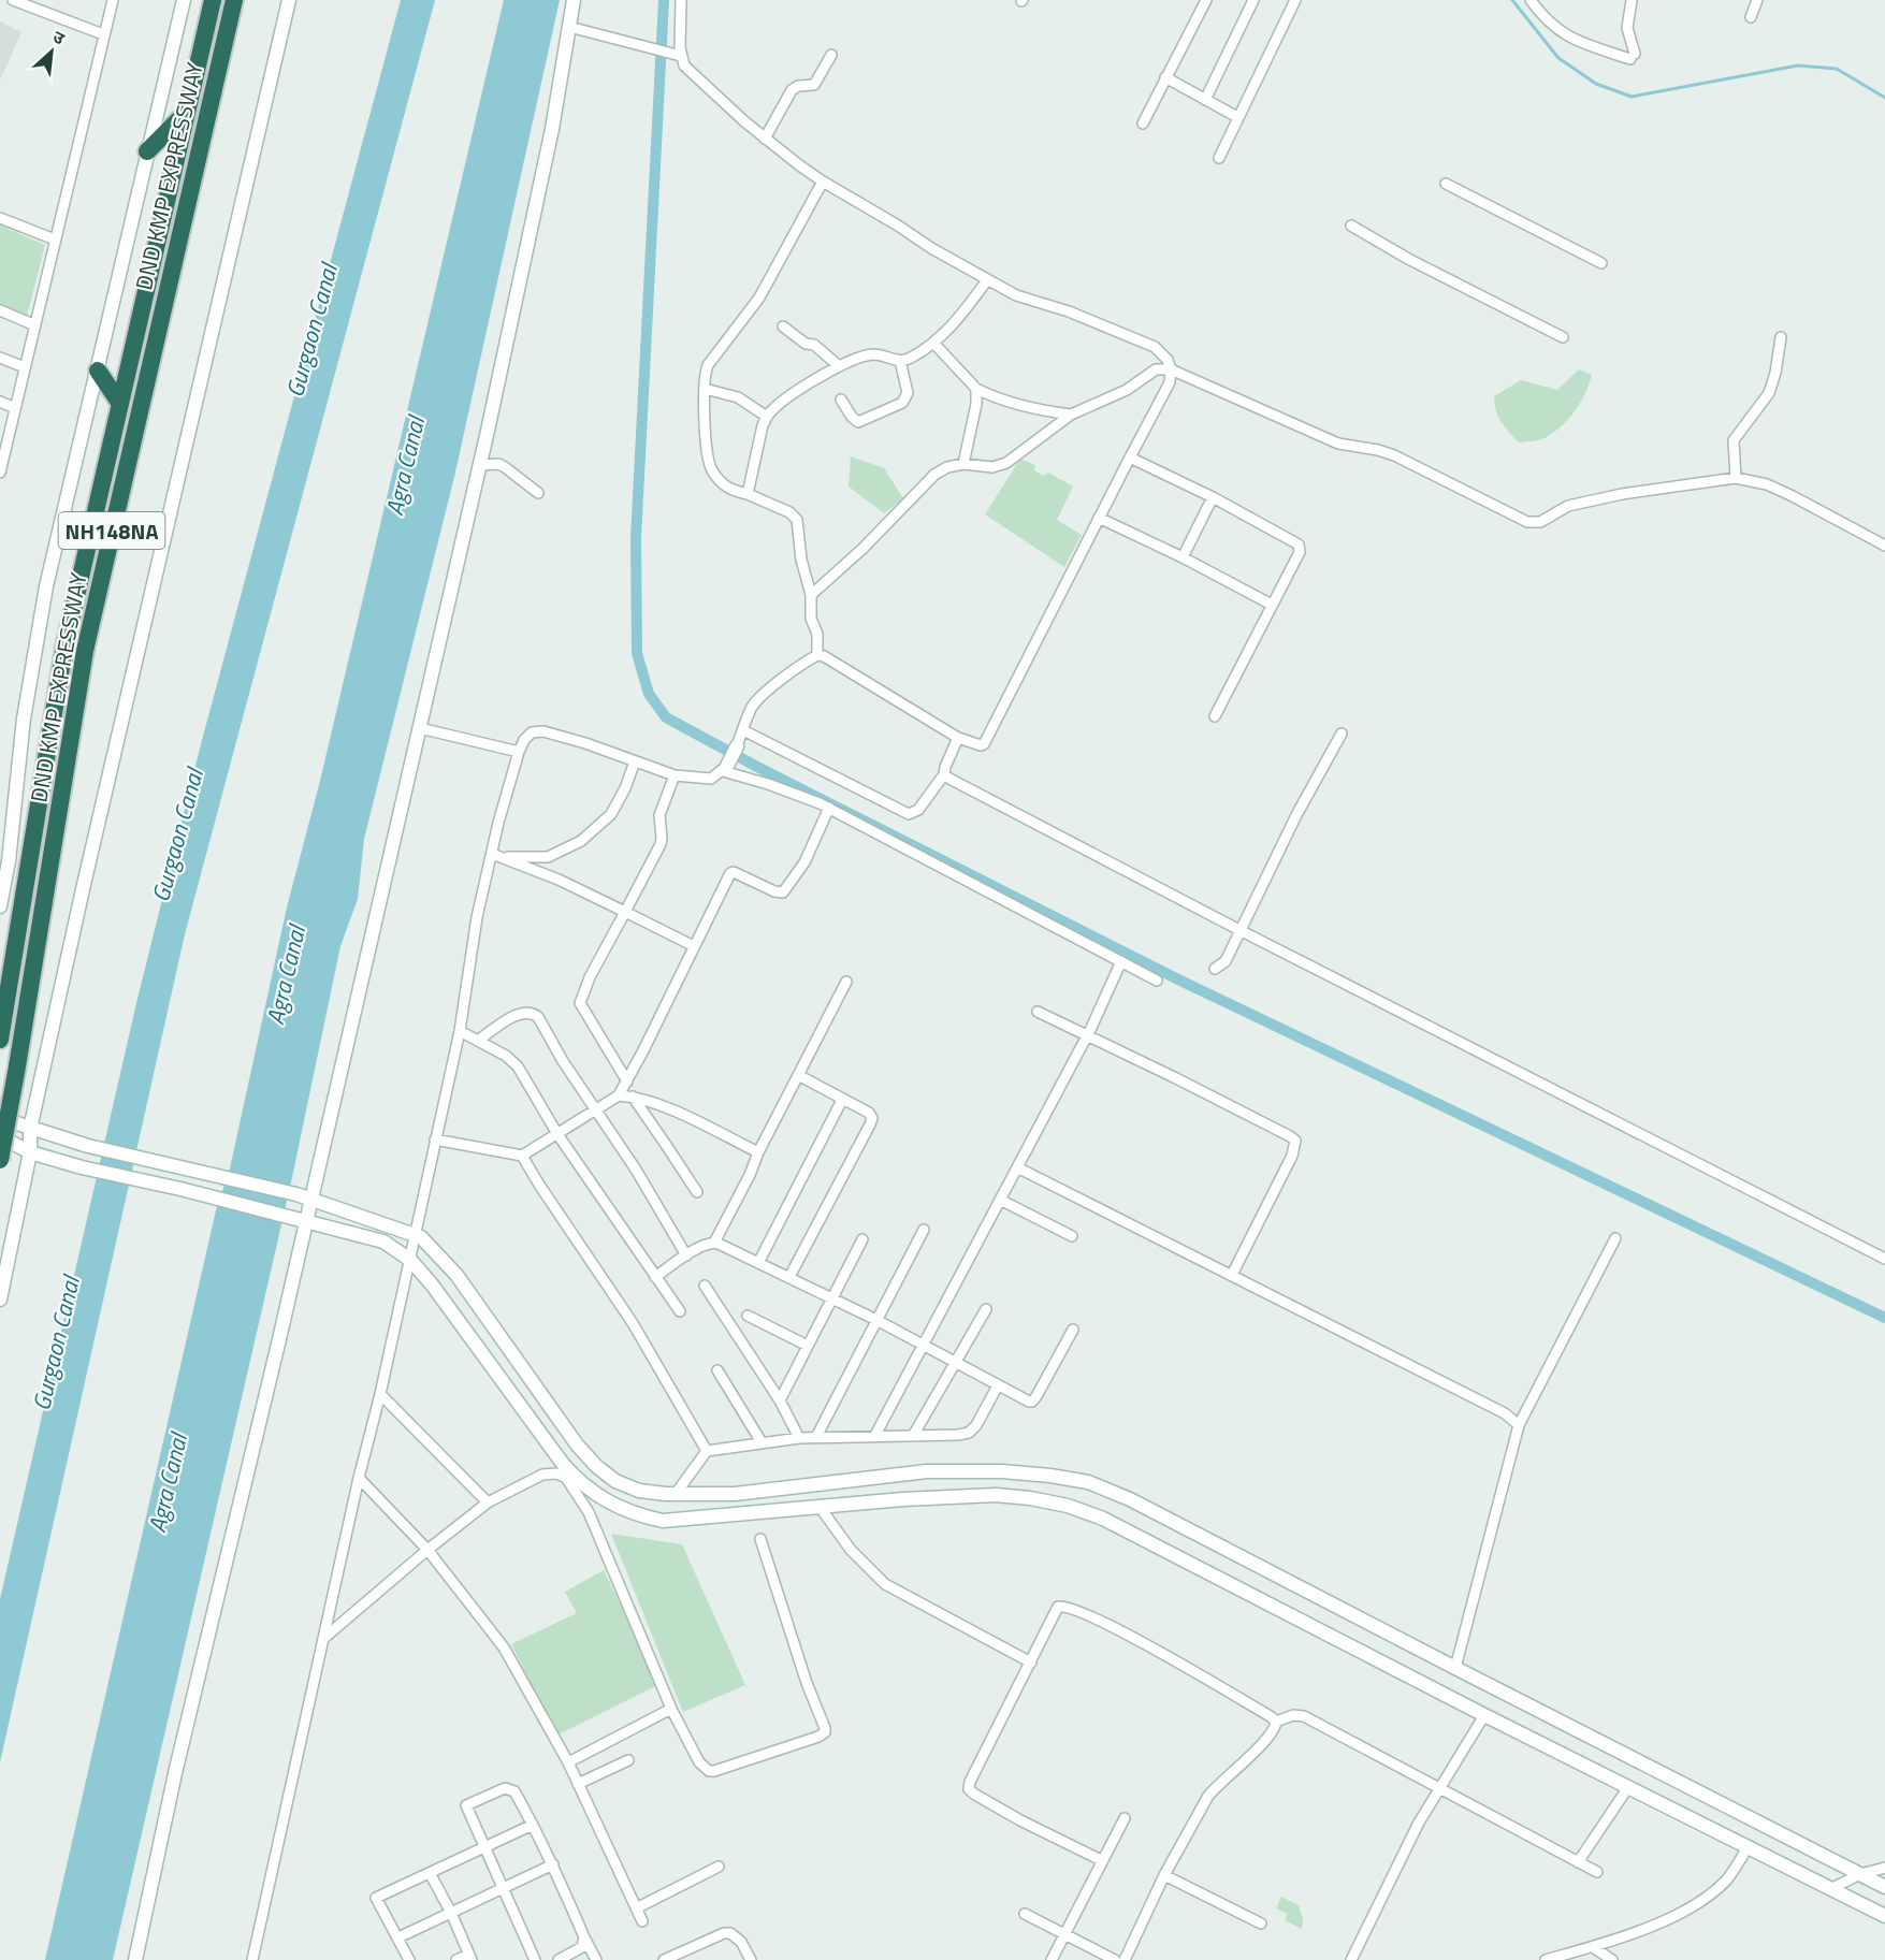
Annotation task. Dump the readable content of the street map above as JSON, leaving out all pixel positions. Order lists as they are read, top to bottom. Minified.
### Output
{"streets":{"highway":["DND KMP EXPRESSWAY","NH148NA"]},"water":["Gurgaon Canal","Agra Canal"],"north":"top right"}
